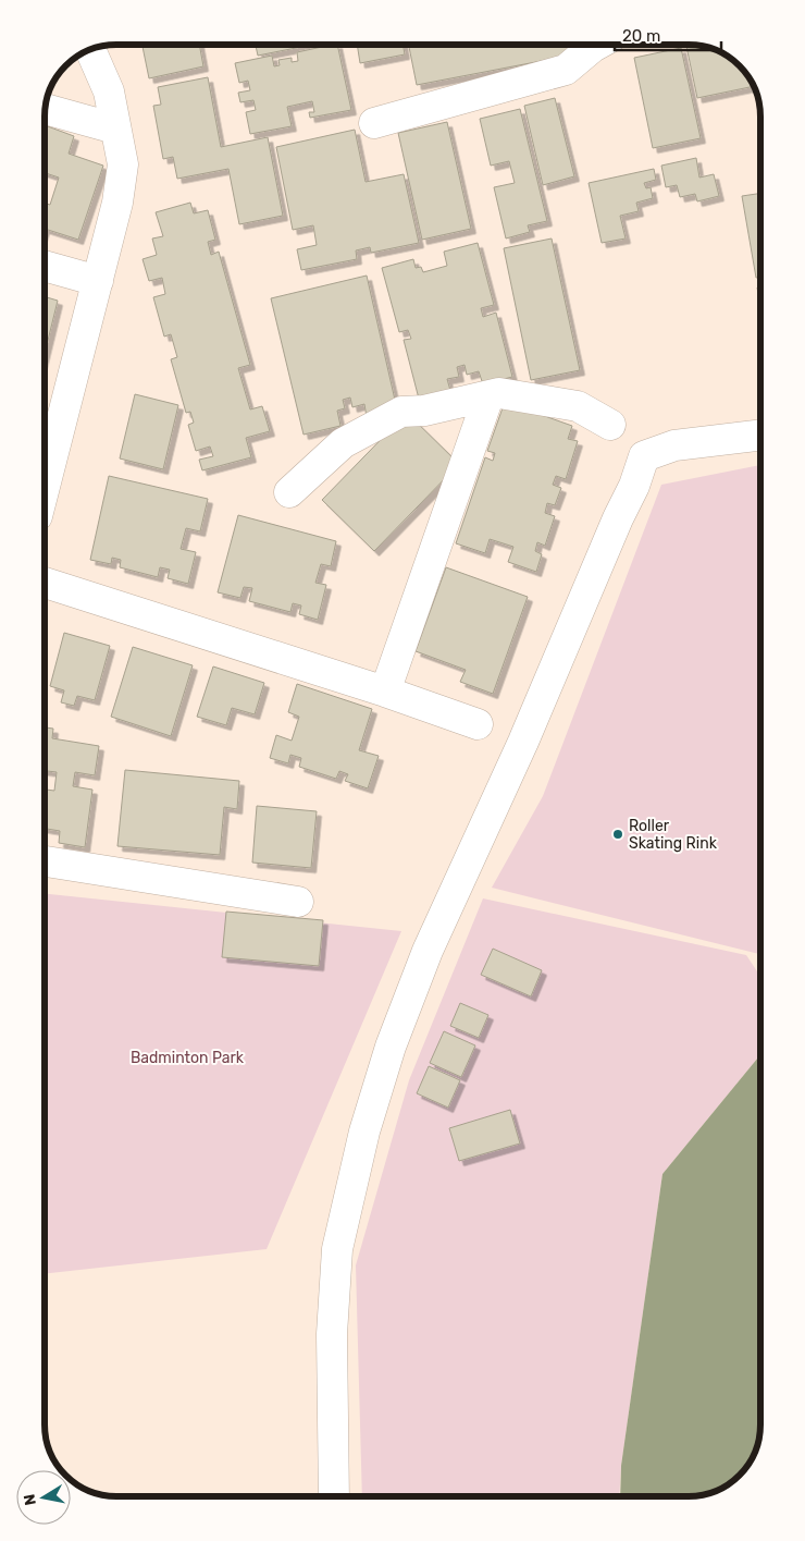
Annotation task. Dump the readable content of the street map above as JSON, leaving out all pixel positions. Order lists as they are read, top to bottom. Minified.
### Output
{"parks":["Badminton Park"],"places":["Roller Skating Rink"],"scale_bar":"20 m","north":"left"}
